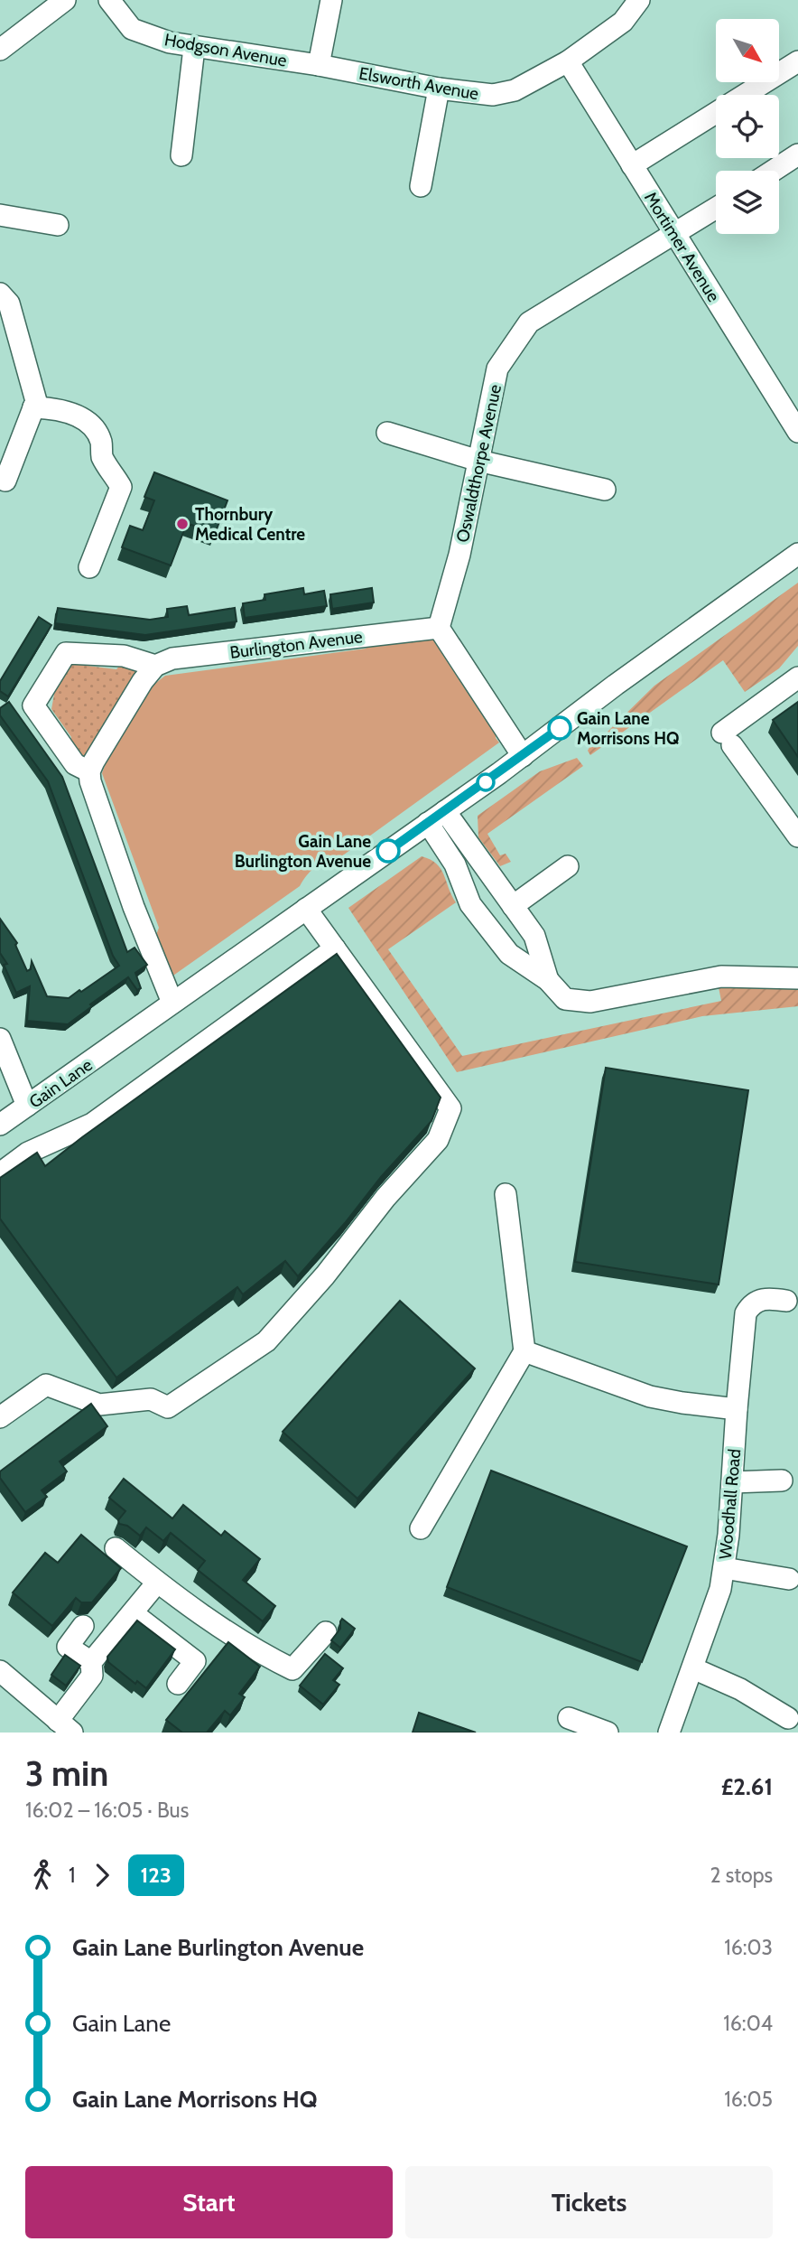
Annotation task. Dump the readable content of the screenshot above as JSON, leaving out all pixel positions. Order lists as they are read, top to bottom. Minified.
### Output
{"streets":{"street":["Hodgson Avenue","Elsworth Avenue","Mortimer Avenue","Oswaldthorpe Avenue","Burlington Avenue","Gain Lane","Woodhall Road"]},"crossings":[["Hodgson Avenue","Elsworth Avenue"],["Elsworth Avenue","Mortimer Avenue"],["Mortimer Avenue","Oswaldthorpe Avenue"],["Oswaldthorpe Avenue","Burlington Avenue"]],"places":["Thornbury Medical Centre","Gain Lane Morrisons HQ","Gain Lane Burlington Avenue"],"lines":["bus line 123"],"north":"bottom right","page":{"heading":["3 min","16:02 – 16:05 · Bus","£2.61"],"legs":["1","123","2 stops"],"list":[{"name":"Gain Lane Burlington Avenue","value":"16:03"},{"name":"Gain Lane","value":"16:04"},{"name":"Gain Lane Morrisons HQ","value":"16:05"}],"buttons":["Start","Tickets"]}}
